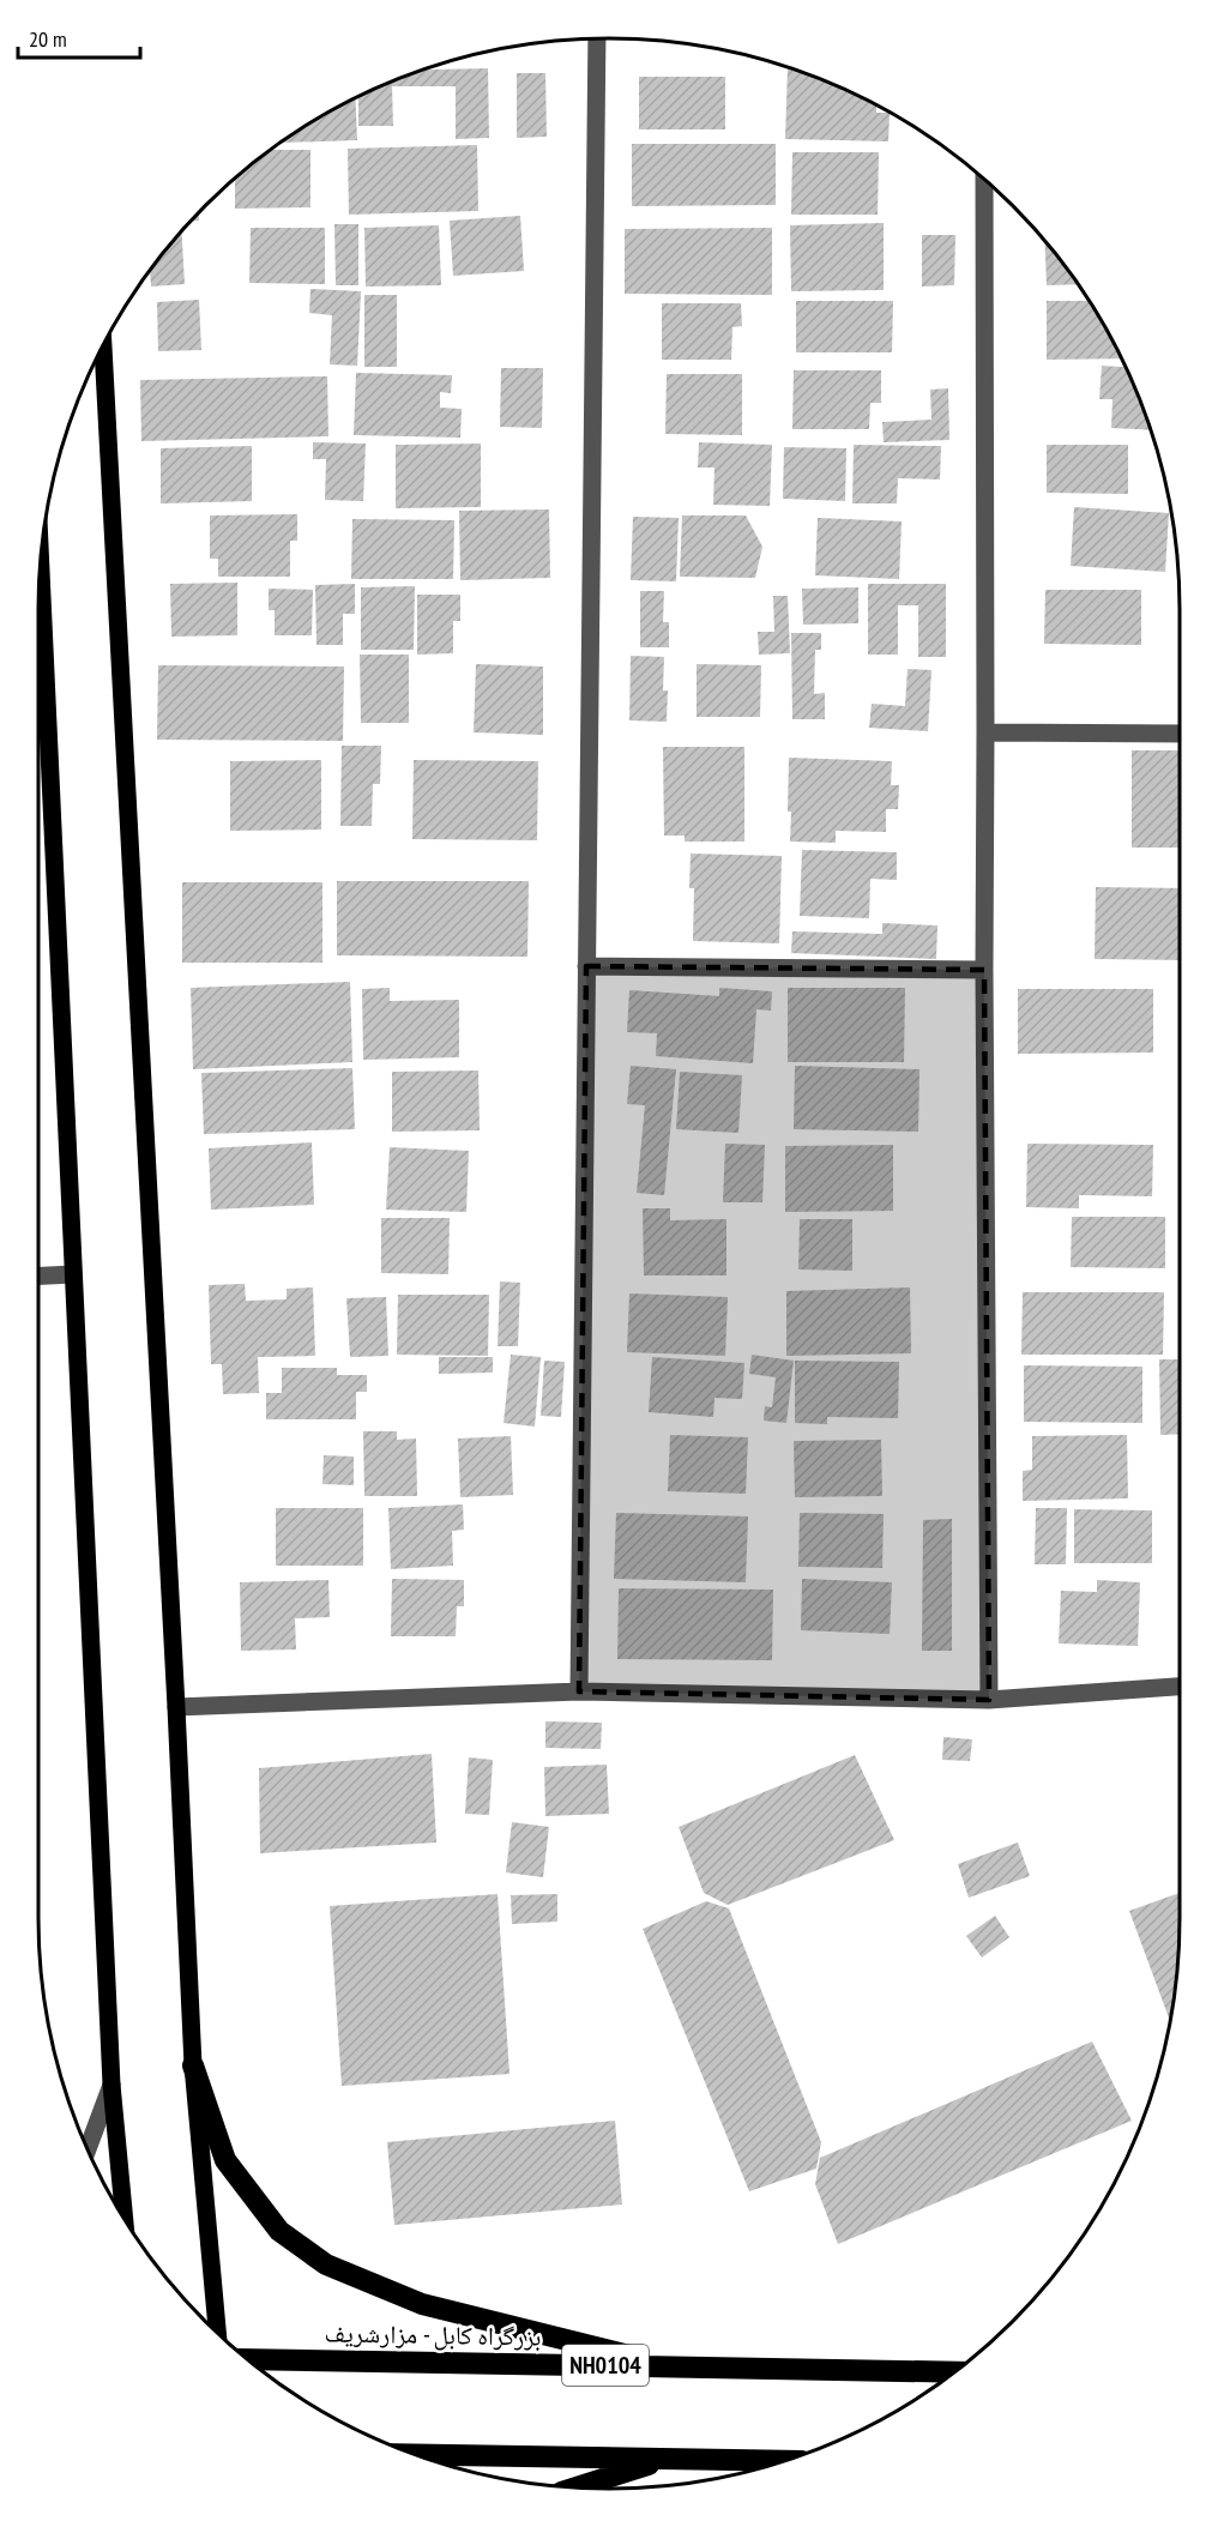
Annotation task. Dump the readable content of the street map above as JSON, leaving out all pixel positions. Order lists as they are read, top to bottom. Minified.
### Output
{"streets":{"highway":["بزرگراه کابل - مزارشریف","NH0104"]},"scale_bar":"20 m"}
